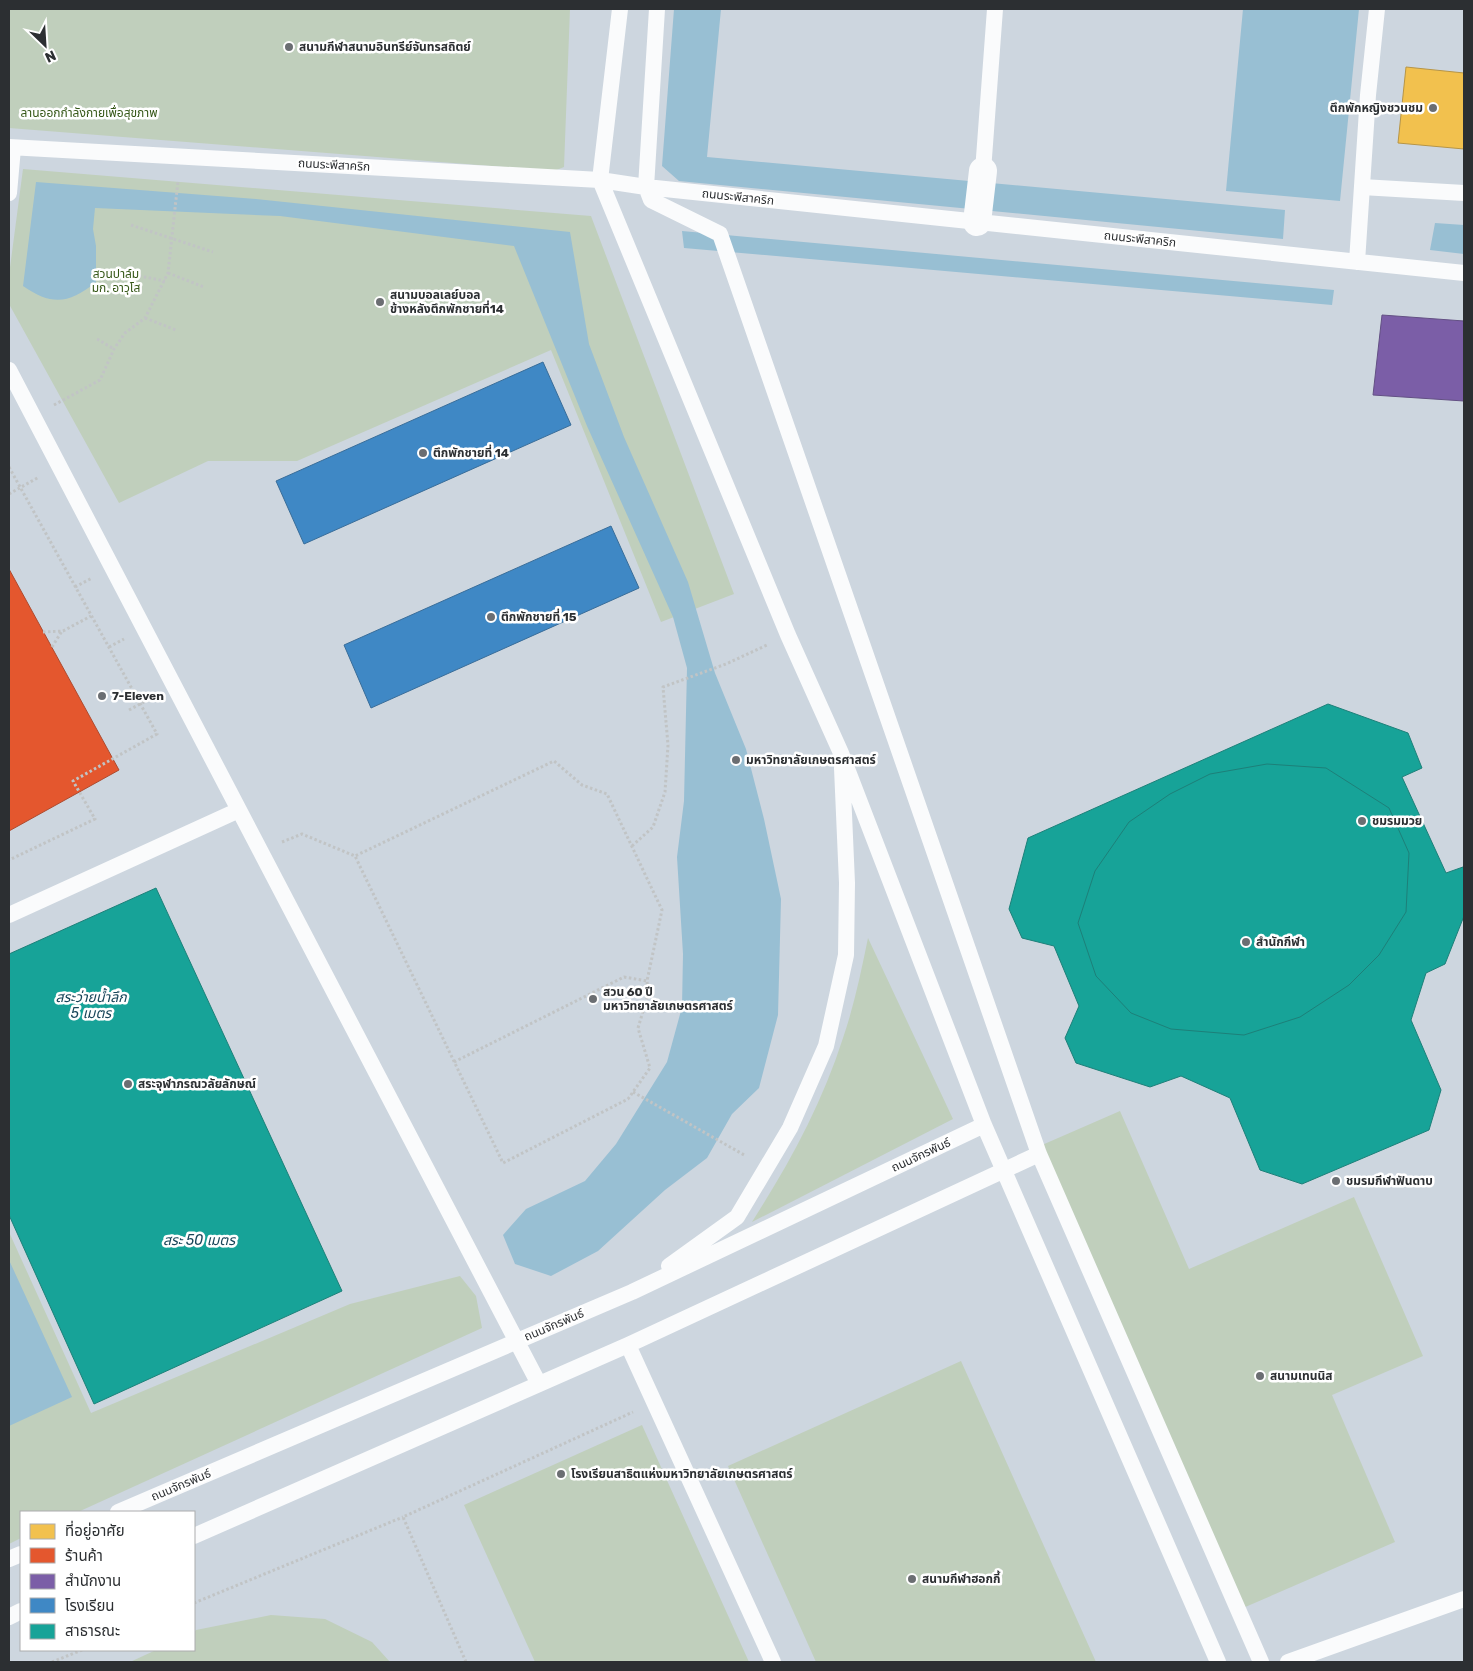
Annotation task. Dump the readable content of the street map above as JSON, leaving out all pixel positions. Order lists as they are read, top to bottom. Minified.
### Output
{"streets":{"lane":["ถนนระพีสาคริก","ถนนจักรพันธ์"]},"water":["สระว่ายน้ำลึก 5 เมตร","สระ 50 เมตร"],"parks":["ลานออกกำลังกายเพื่อสุขภาพ","สวนปาล์ม มก. อาวุโส"],"places":["สนามกีฬาสนามอินทรีย์จันทรสถิตย์","ตึกพักหญิงชวนชม","สนามบอลเลย์บอล ข้างหลังตึกพักชายที่14","ตึกพักชายที่ 14","ตึกพักชายที่ 15","7-Eleven","มหาวิทยาลัยเกษตรศาสตร์","ชมรมมวย","สำนักกีฬา","สวน 60 ปี มหาวิทยาลัยเกษตรศาสตร์","สระจุฬาภรณวลัยลักษณ์","ชมรมกีฬาฟันดาบ","สนามเทนนิส","โรงเรียนสาธิตแห่งมหาวิทยาลัยเกษตรศาสตร์","สนามกีฬาฮอกกี้"],"legend":["ที่อยู่อาศัย","ร้านค้า","สำนักงาน","โรงเรียน","สาธารณะ"],"north":"bottom right"}
